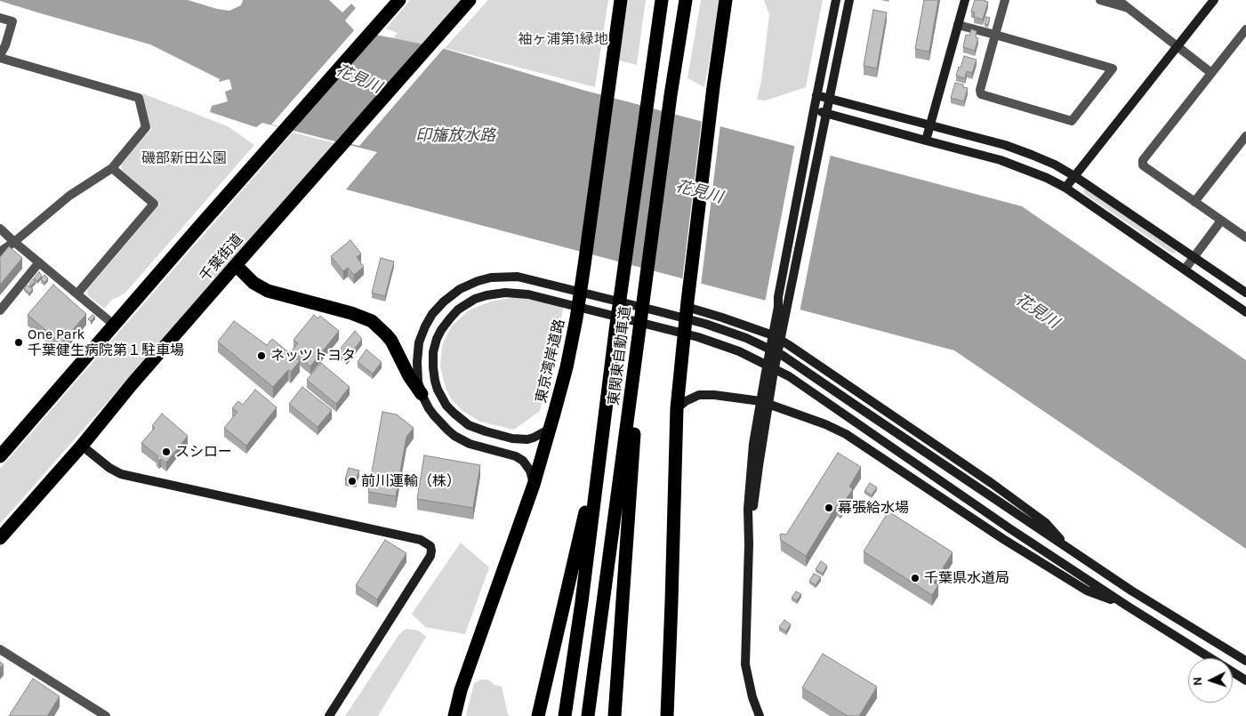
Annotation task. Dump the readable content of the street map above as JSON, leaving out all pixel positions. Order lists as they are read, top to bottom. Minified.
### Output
{"streets":{"highway":["千葉街道","東関東自動車道","東京湾岸道路"]},"water":["花見川","印旛放水路"],"parks":["袖ヶ浦第1緑地","磯部新田公園"],"places":["One Park 千葉健生病院第１駐車場","ネッツトヨタ","スシロー","前川運輸（株）","幕張給水場","千葉県水道局"],"north":"left"}
